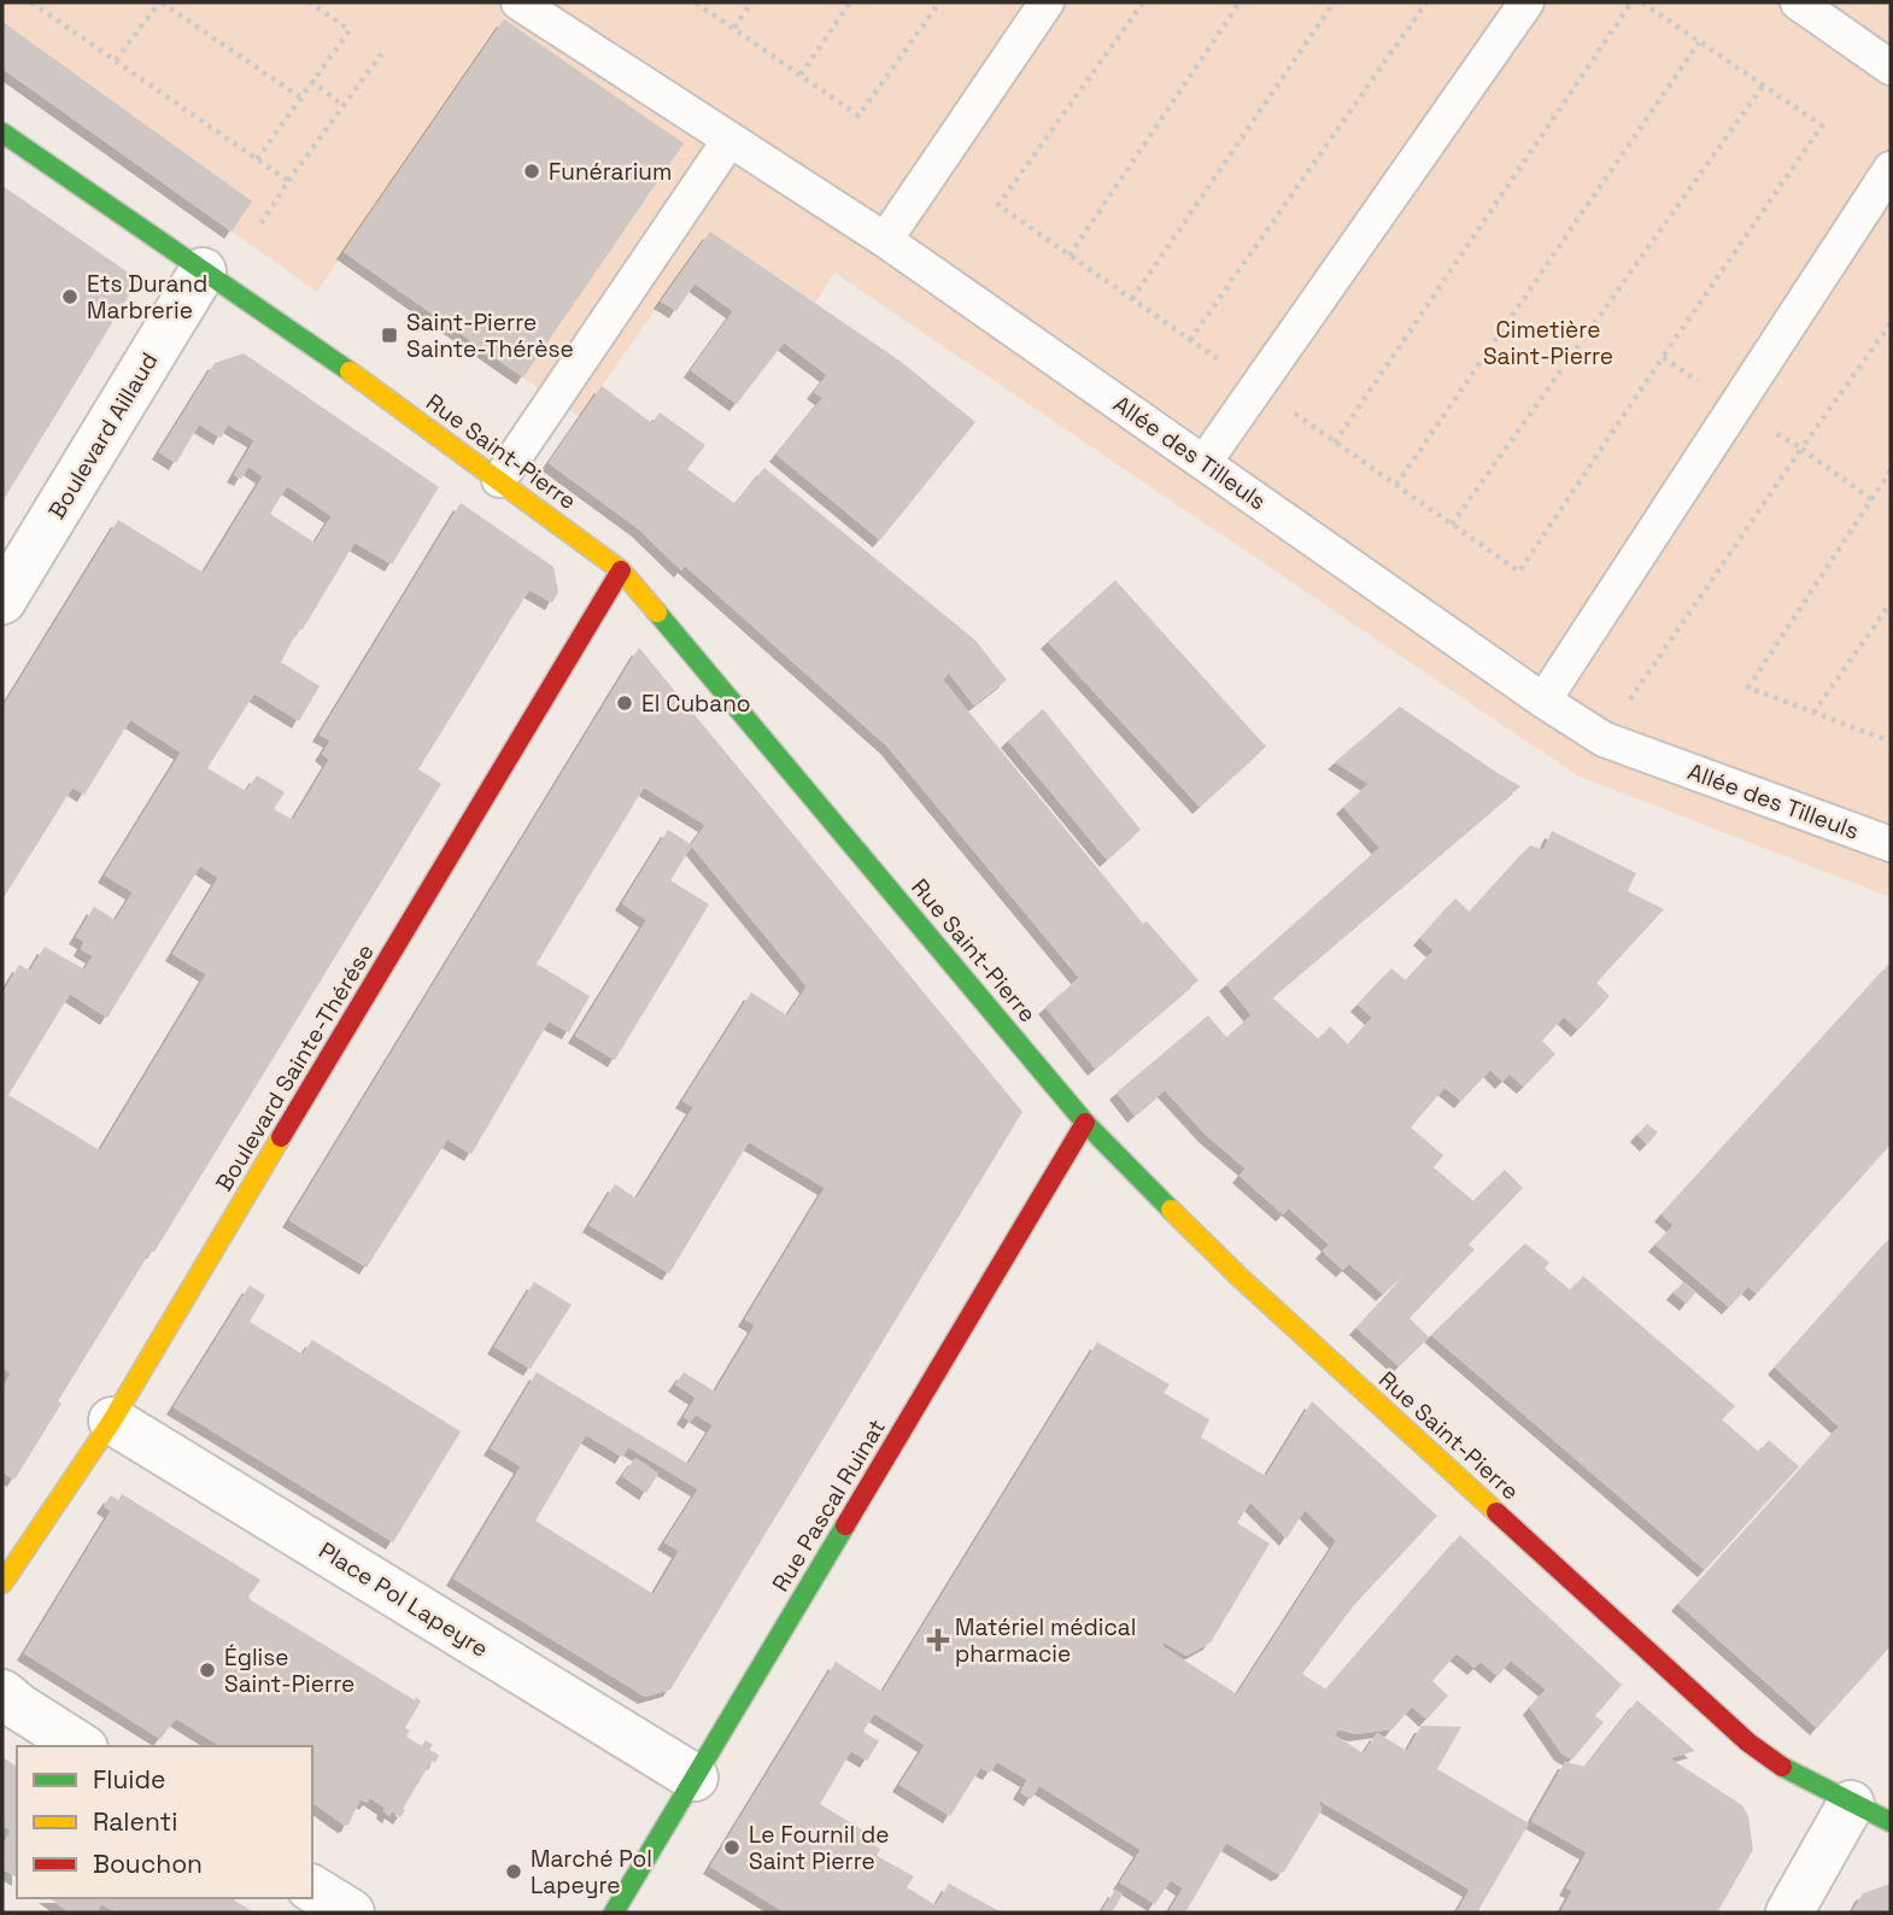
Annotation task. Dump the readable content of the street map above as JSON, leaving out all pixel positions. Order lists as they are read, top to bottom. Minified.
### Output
{"streets":{"main road":["Rue Saint-Pierre","Boulevard Sainte-Thérése","Rue Pascal Ruinat"],"street":["Boulevard Aillaud","Place Pol Lapeyre"],"lane":["Allée des Tilleuls"]},"crossings":[["Boulevard Aillaud","Rue Saint-Pierre"],["Rue Saint-Pierre","Boulevard Sainte-Thérése"],["Rue Saint-Pierre","Rue Pascal Ruinat"],["Boulevard Sainte-Thérése","Place Pol Lapeyre"],["Rue Pascal Ruinat","Place Pol Lapeyre"]],"parks":["Cimetière Saint-Pierre"],"places":{"other":["Funérarium","Ets Durand Marbrerie","El Cubano","Église Saint-Pierre","Le Fournil de Saint Pierre","Marché Pol Lapeyre"],"transit":["Saint-Pierre Sainte-Thérèse"],"health":["Matériel médical pharmacie"]},"legend":["Fluide","Ralenti","Bouchon"]}
